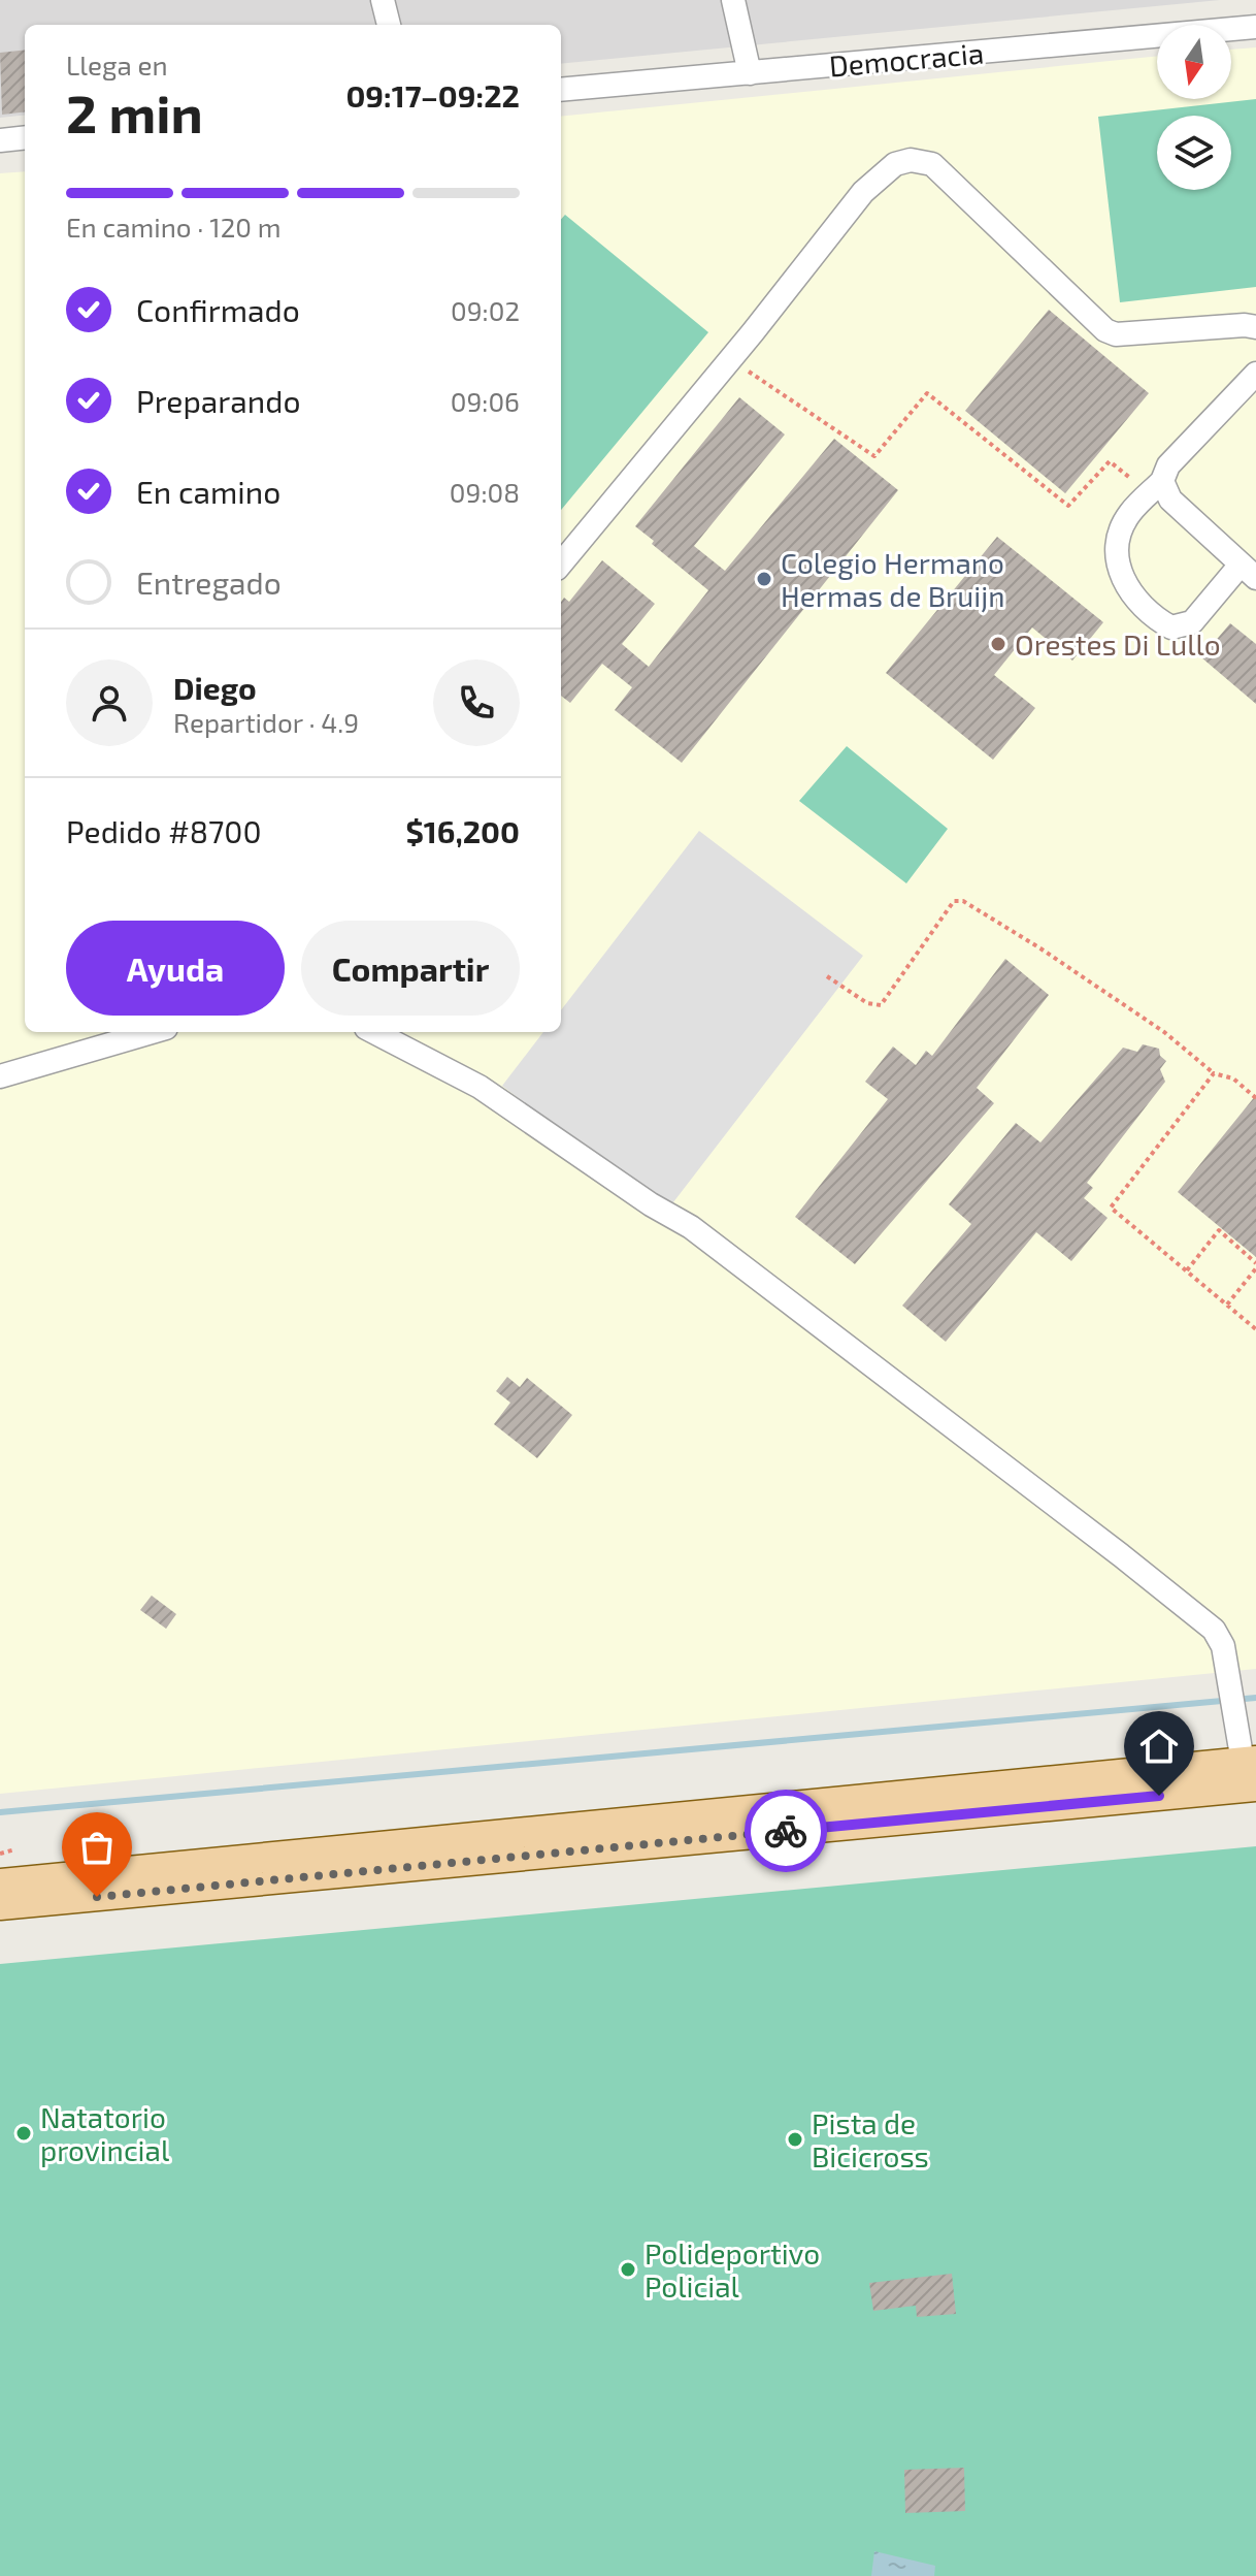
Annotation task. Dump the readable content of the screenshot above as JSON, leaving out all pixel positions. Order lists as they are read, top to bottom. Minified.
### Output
{"streets":{"street":["Democracia"]},"places":["Colegio Hermano Hermas de Bruijn","Orestes Di Lullo","Natatorio provincial","Pista de Bicicross","Polideportivo Policial"],"north":"bottom","page":{"heading":["2 min","Llega en","09:17–09:22"],"panel":["Diego","Repartidor · 4.9","Pedido #8700","$16,200"],"bar":"En camino · 120 m","list":[["Confirmado","09:02"],["Preparando","09:06"],["En camino","09:08"],"Entregado"],"buttons":["Ayuda","Compartir"]}}
